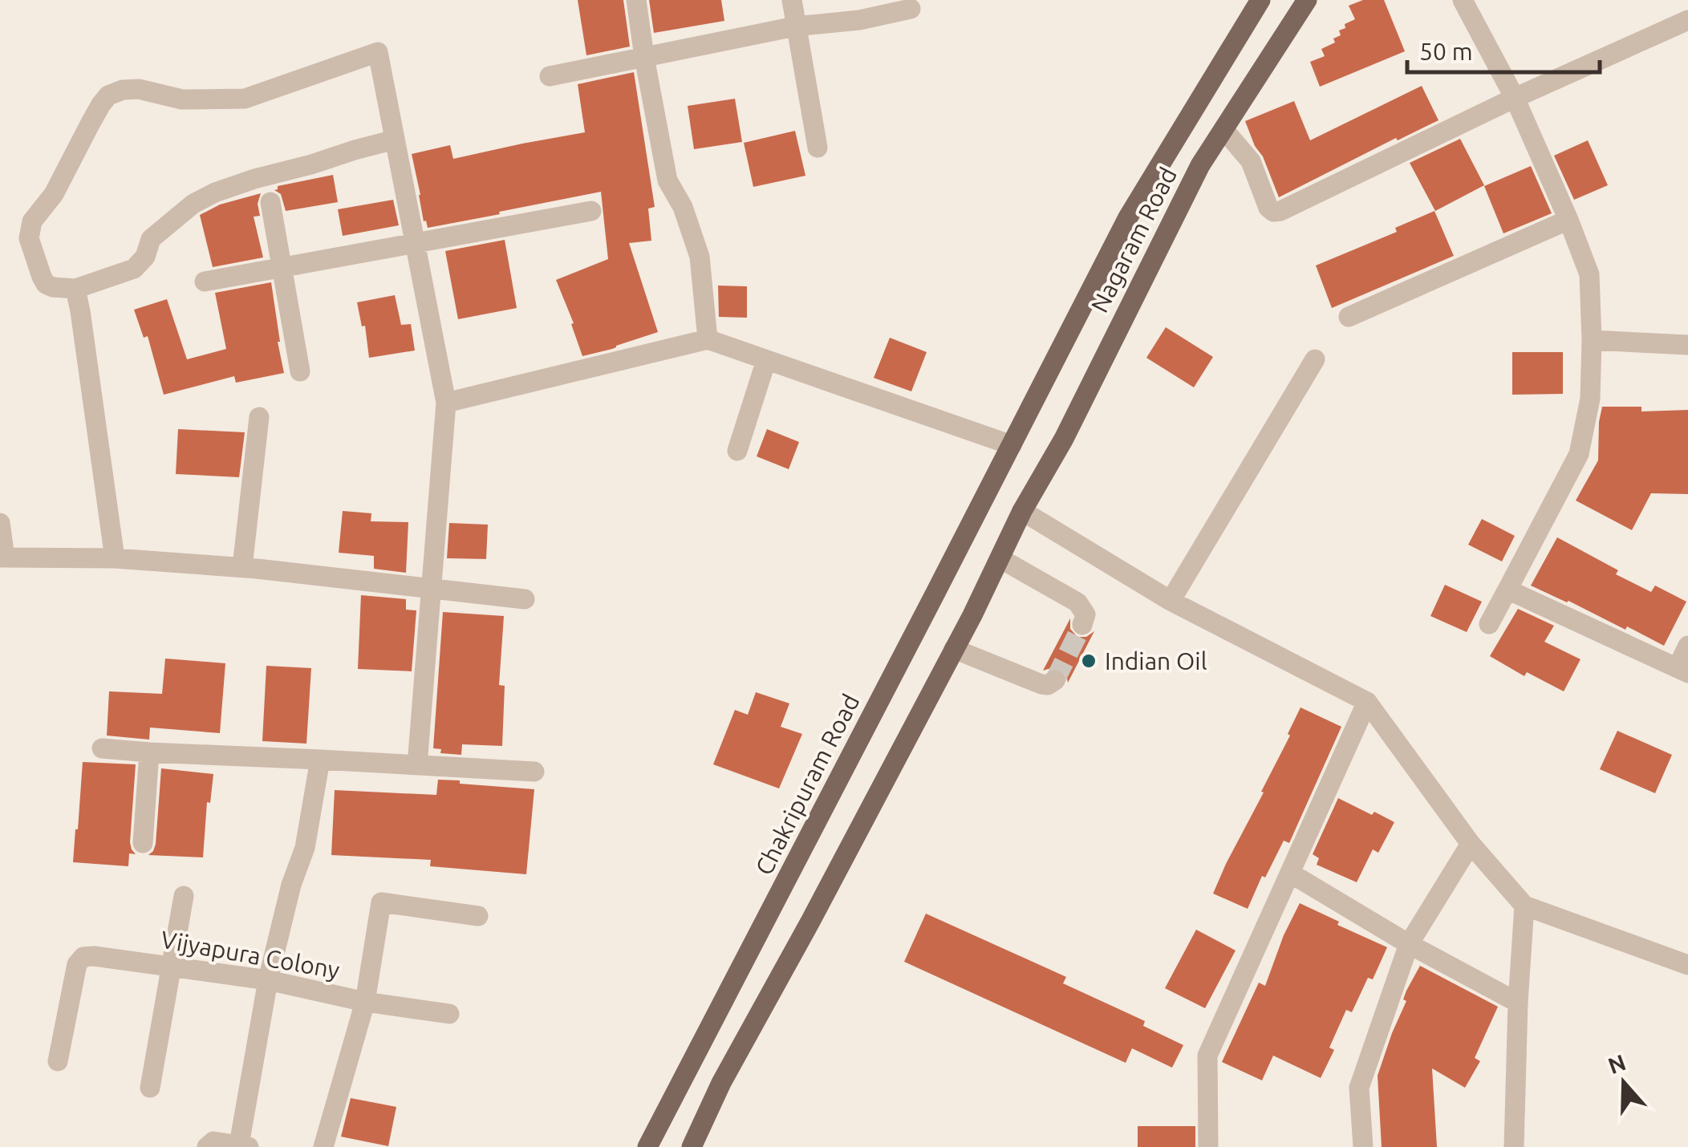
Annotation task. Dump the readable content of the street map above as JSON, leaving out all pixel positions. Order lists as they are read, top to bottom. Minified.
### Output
{"streets":{"main road":["Nagaram Road","Chakripuram Road"],"street":["Vijyapura Colony"]},"crossings":[["Nagaram Road","Chakripuram Road"]],"places":["Indian Oil"],"scale_bar":"50 m","north":"top"}
